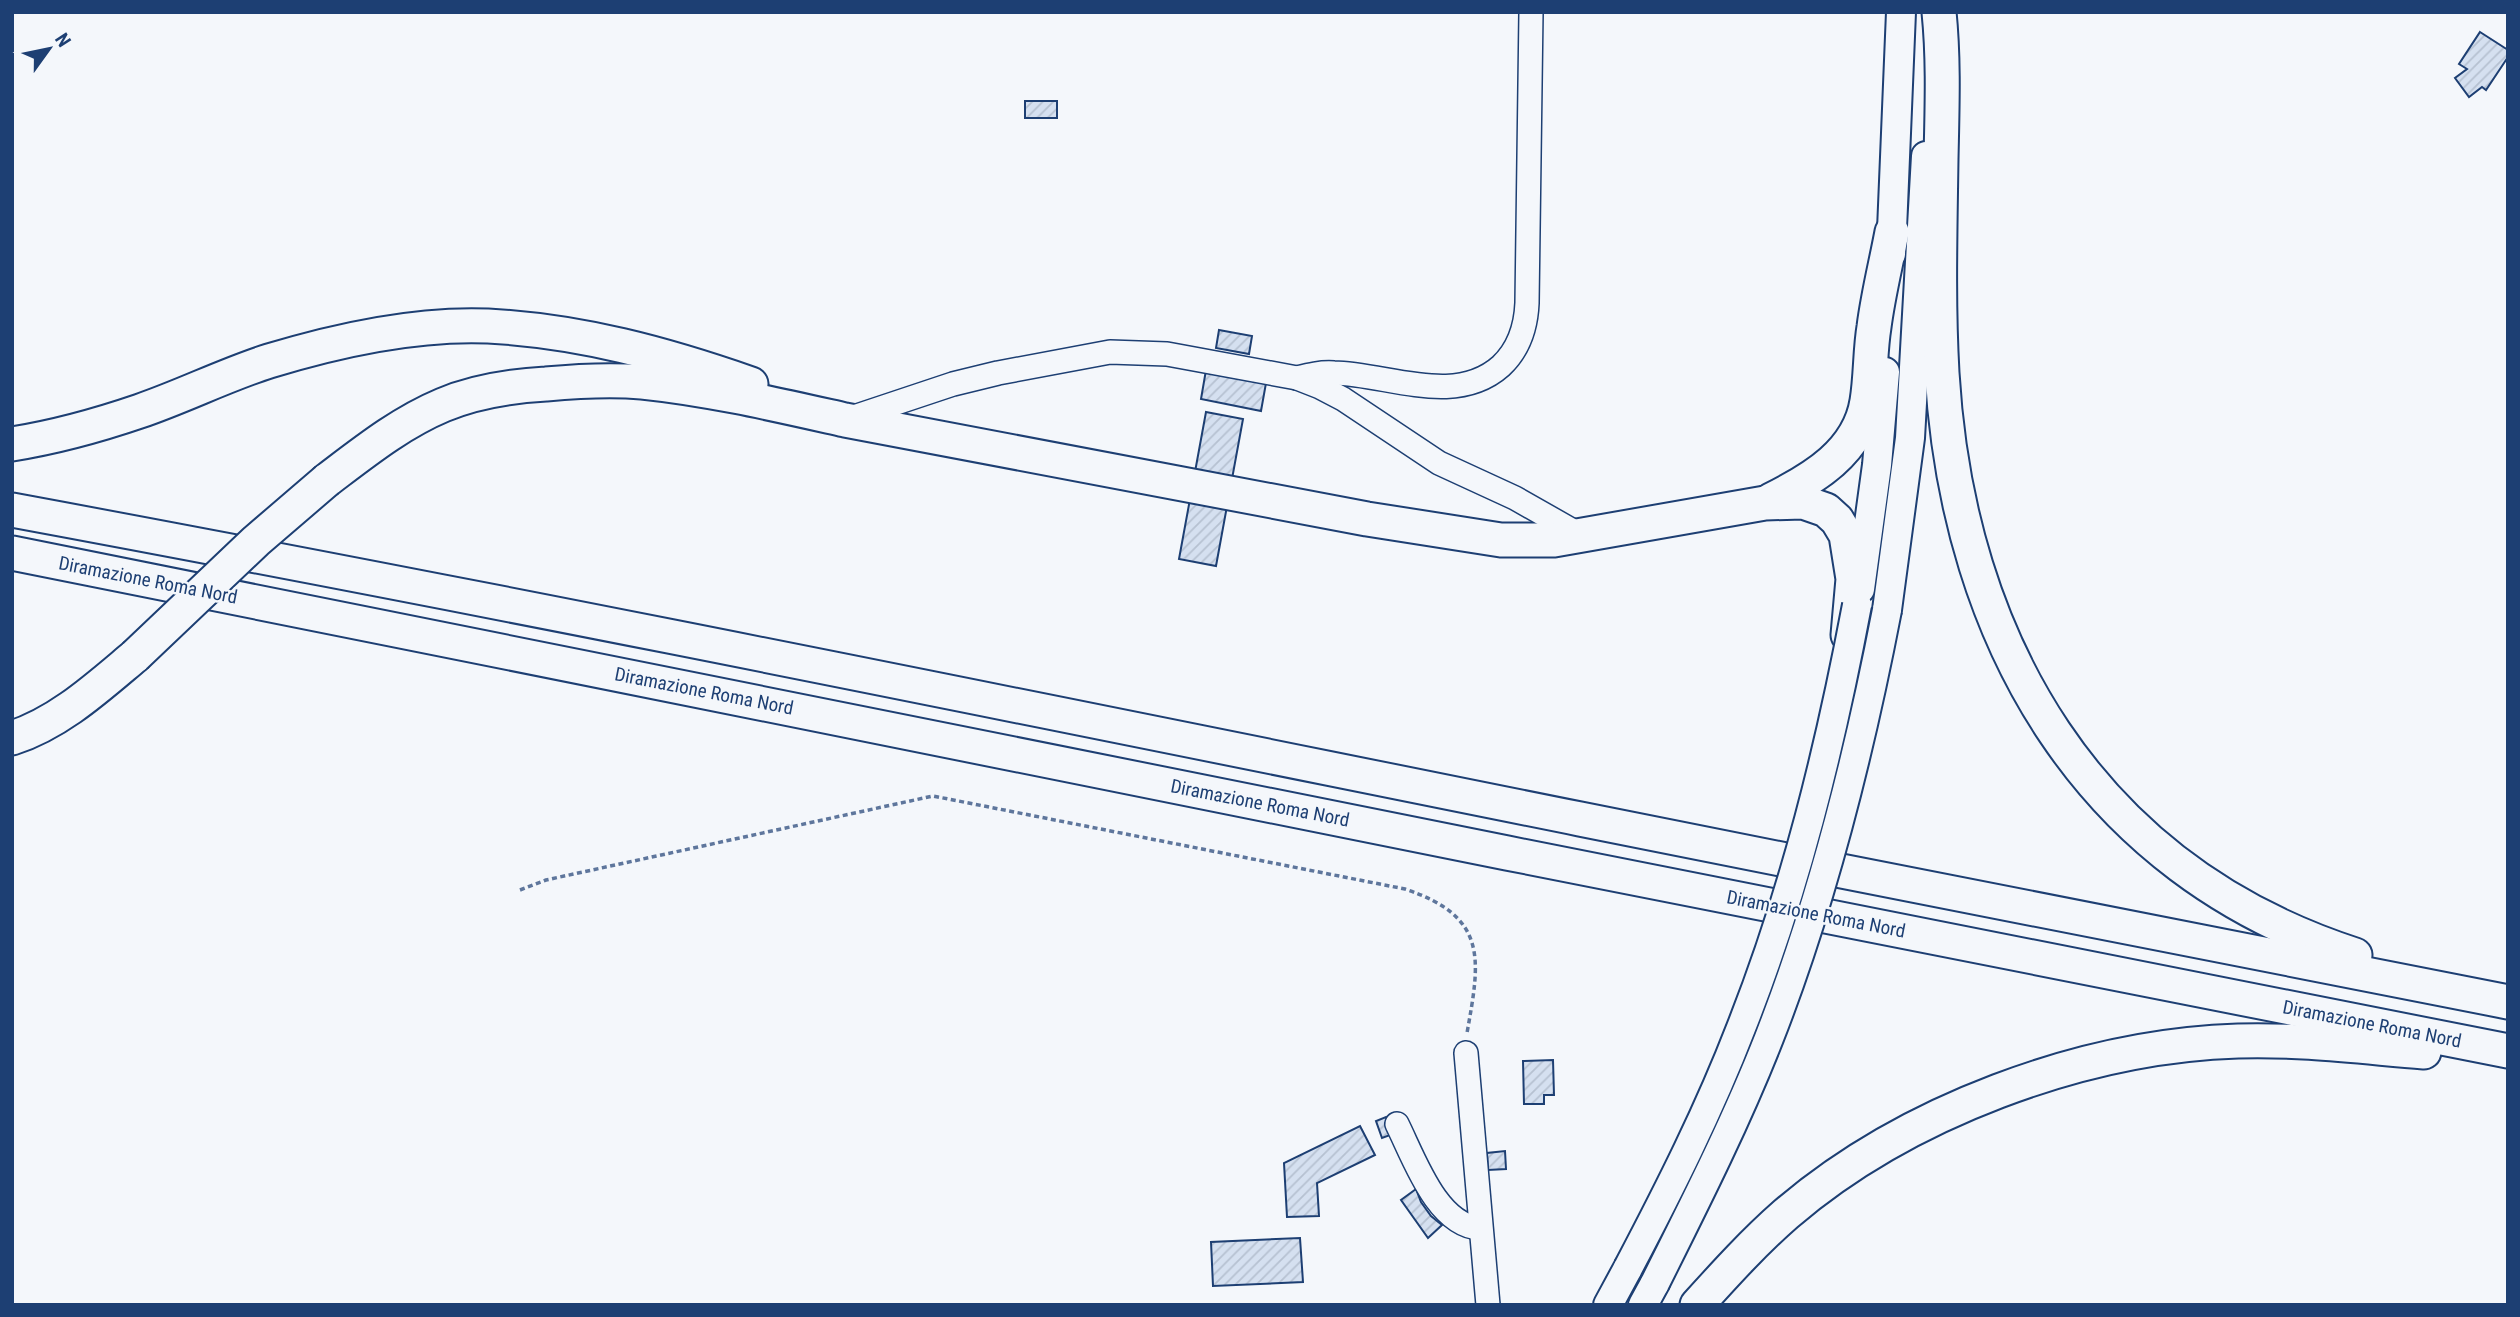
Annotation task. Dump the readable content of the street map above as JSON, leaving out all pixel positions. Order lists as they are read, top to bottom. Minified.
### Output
{"streets":{"highway":["Diramazione Roma Nord"]},"north":"top right"}
